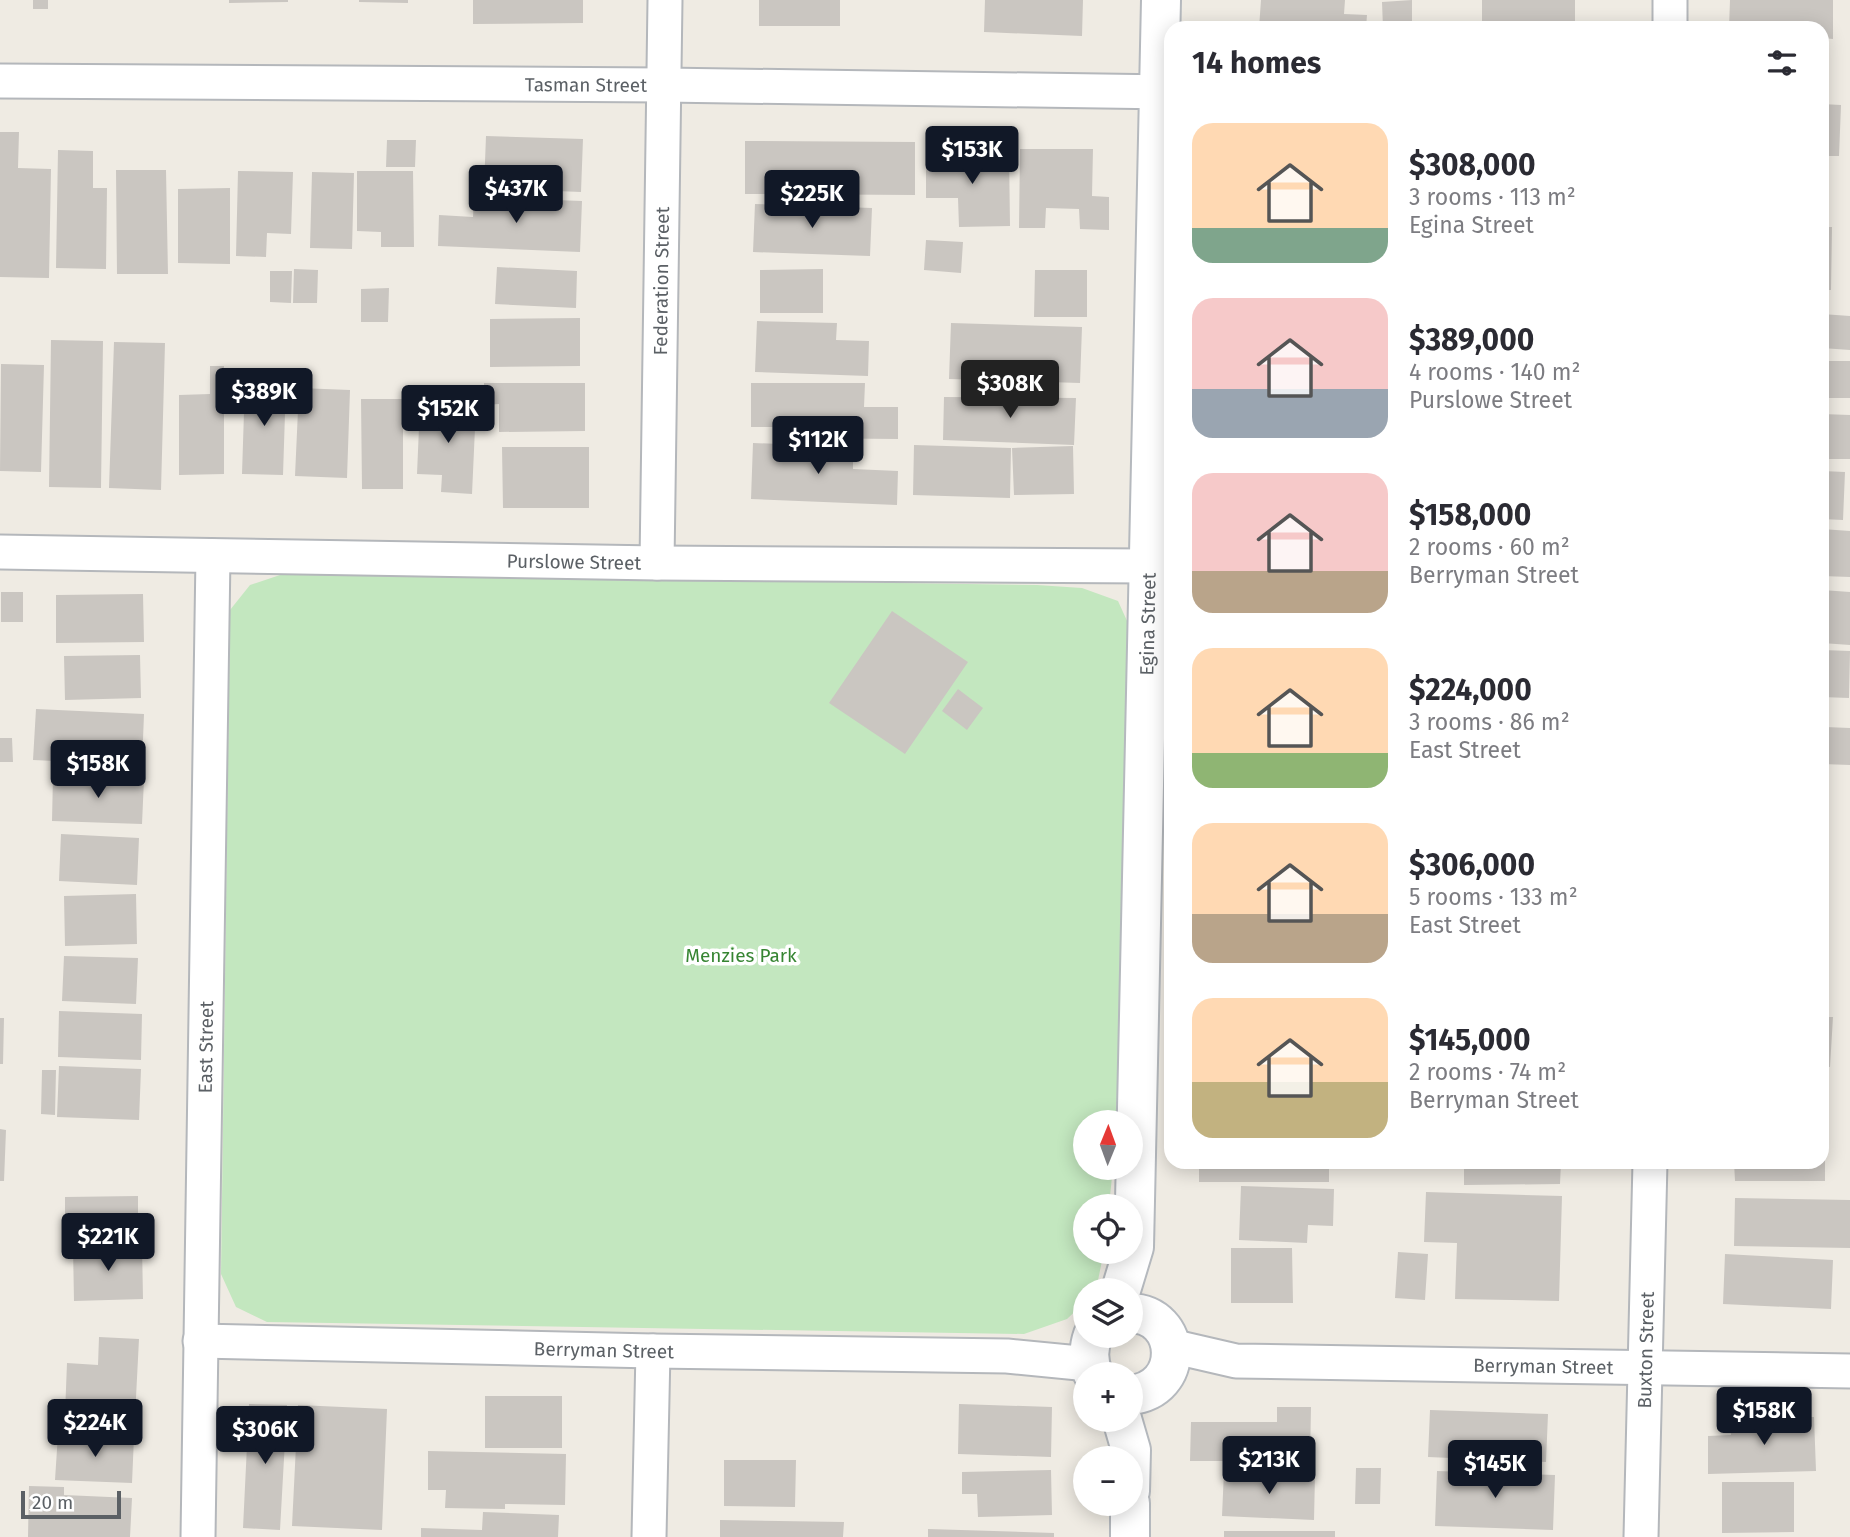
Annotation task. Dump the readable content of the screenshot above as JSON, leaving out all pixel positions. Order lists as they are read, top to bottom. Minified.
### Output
{"streets":{"street":["Tasman Street","Federation Street","Purslowe Street","Egina Street","East Street","Buxton Street","Berryman Street"]},"crossings":[["Tasman Street","Federation Street"],["Federation Street","Purslowe Street"],["Purslowe Street","Egina Street"],["Purslowe Street","East Street"],["Egina Street","Berryman Street"],["East Street","Berryman Street"],["Buxton Street","Berryman Street"]],"parks":["Menzies Park"],"scale_bar":"20 m","north":"top","page":{"heading":"14 homes","list":[{"name":"$308,000","note":"3 rooms · 113 m² · Egina Street"},{"name":"$389,000","note":"4 rooms · 140 m² · Purslowe Street"},{"name":"$158,000","note":"2 rooms · 60 m² · Berryman Street"},{"name":"$224,000","note":"3 rooms · 86 m² · East Street"},{"name":"$306,000","note":"5 rooms · 133 m² · East Street"},{"name":"$145,000","note":"2 rooms · 74 m² · Berryman Street"}],"price":["$153K","$437K","$225K","$308K","$389K","$152K","$112K","$158K","$221K","$158K","$224K","$306K","$213K","$145K"],"map_buttons":["+","−"],"scale":"20 m"}}
